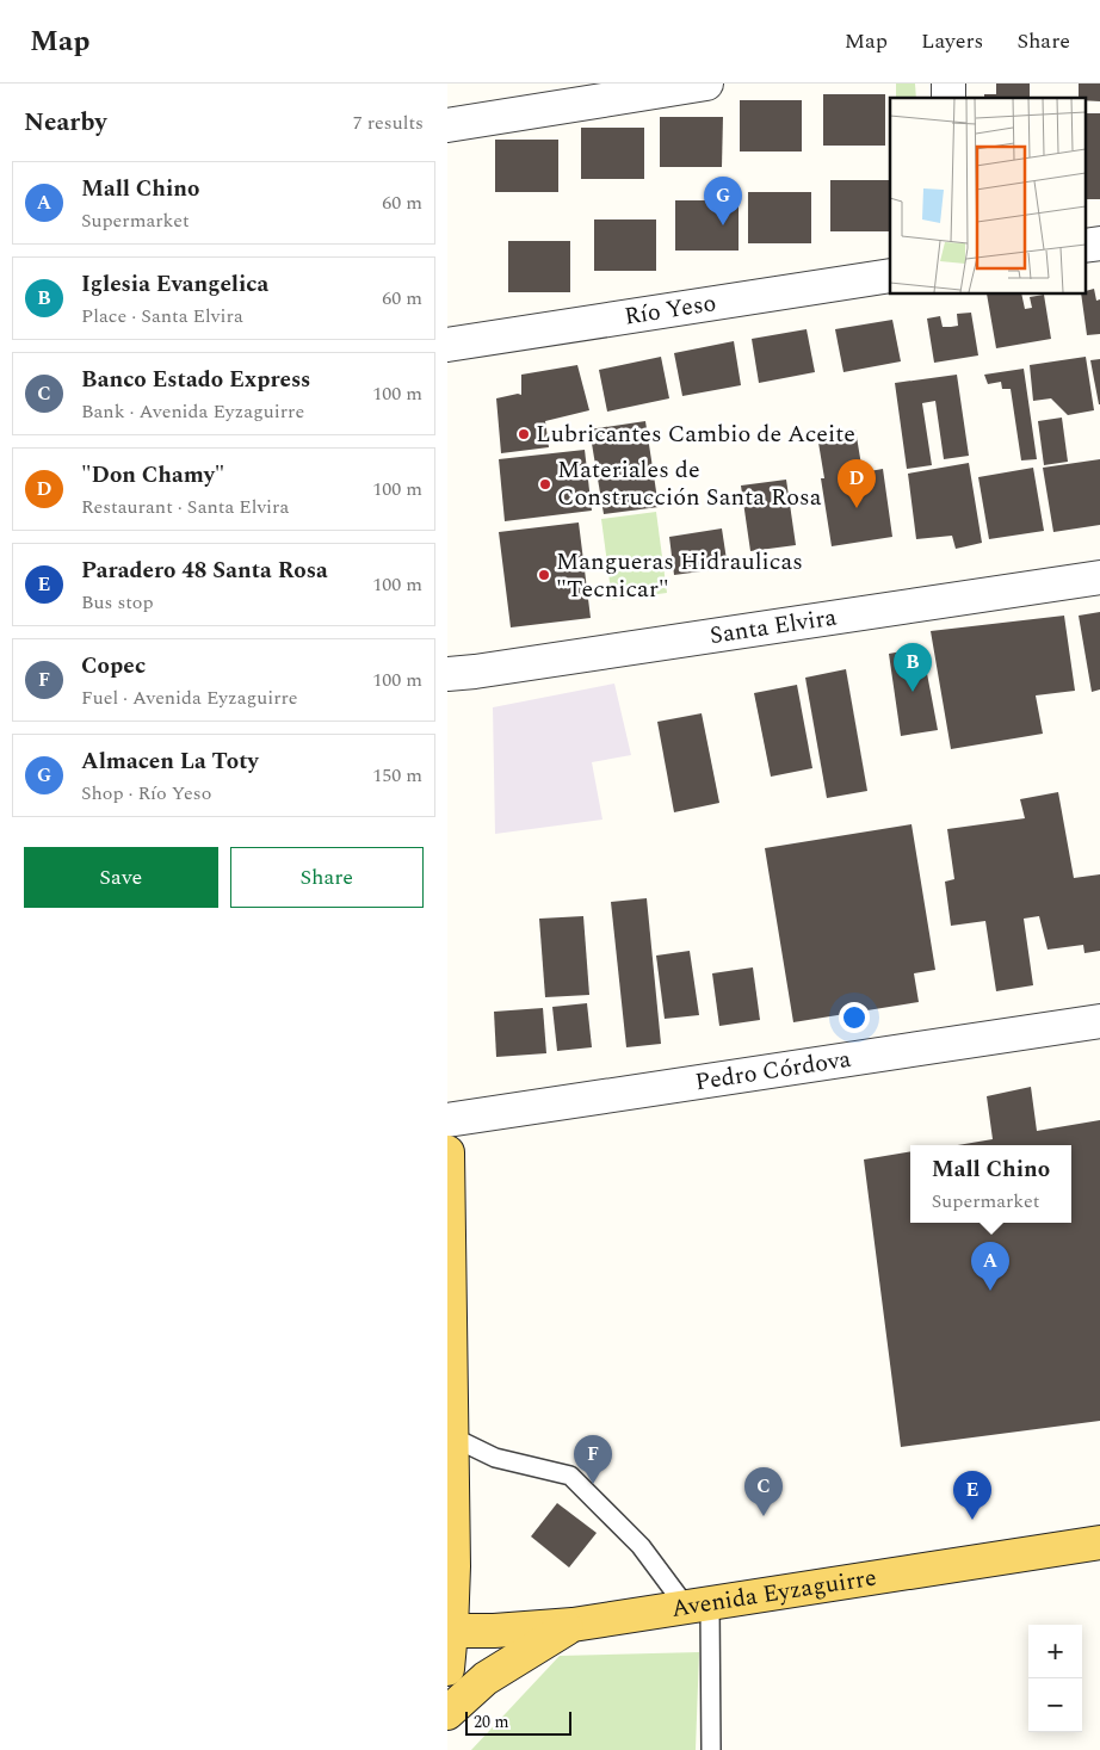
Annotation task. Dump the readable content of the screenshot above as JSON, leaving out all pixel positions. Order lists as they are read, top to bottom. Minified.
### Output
{"streets":{"main road":["Avenida Eyzaguirre"],"street":["Río Yeso","Santa Elvira","Pedro Córdova"]},"places":["Lubricantes Cambio de Aceite","Materiales de Construcción Santa Rosa","Mangueras Hidraulicas \"Tecnicar\""],"scale_bar":"20 m","page":{"header":"Map","nav":["Map","Layers","Share"],"heading":["Nearby","7 results"],"list":[{"mark":"A","name":"Mall Chino","note":"Supermarket","value":"60 m"},{"mark":"B","name":"Iglesia Evangelica","note":"Place · Santa Elvira","value":"60 m"},{"mark":"C","name":"Banco Estado Express","note":"Bank · Avenida Eyzaguirre","value":"100 m"},{"mark":"D","name":"\"Don Chamy\"","note":"Restaurant · Santa Elvira","value":"100 m"},{"mark":"E","name":"Paradero 48 Santa Rosa","note":"Bus stop","value":"100 m"},{"mark":"F","name":"Copec","note":"Fuel · Avenida Eyzaguirre","value":"100 m"},{"mark":"G","name":"Almacen La Toty","note":"Shop · Río Yeso","value":"150 m"}],"pins":["G","D","B","A","F","C","E"],"buttons":["Save","Share"],"popup":["Mall Chino","Supermarket"],"map_buttons":["+","−"],"scale":"20 m"}}
